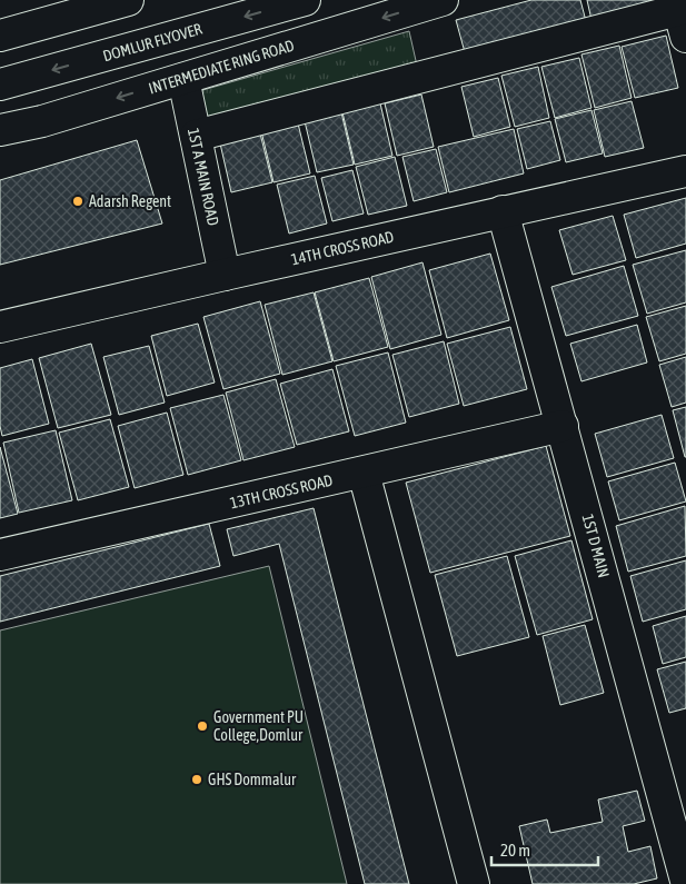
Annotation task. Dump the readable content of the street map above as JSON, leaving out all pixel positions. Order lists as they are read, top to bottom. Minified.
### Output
{"streets":{"street":["DOMLUR FLYOVER","INTERMEDIATE RING ROAD","1ST A MAIN ROAD","14TH CROSS ROAD","13TH CROSS ROAD","1ST D MAIN"]},"crossings":[["INTERMEDIATE RING ROAD","1ST A MAIN ROAD"],["1ST A MAIN ROAD","14TH CROSS ROAD"],["14TH CROSS ROAD","1ST D MAIN"],["13TH CROSS ROAD","1ST D MAIN"]],"places":["Adarsh Regent","Government PU College,Domlur","GHS Dommalur"],"scale_bar":"20 m"}
